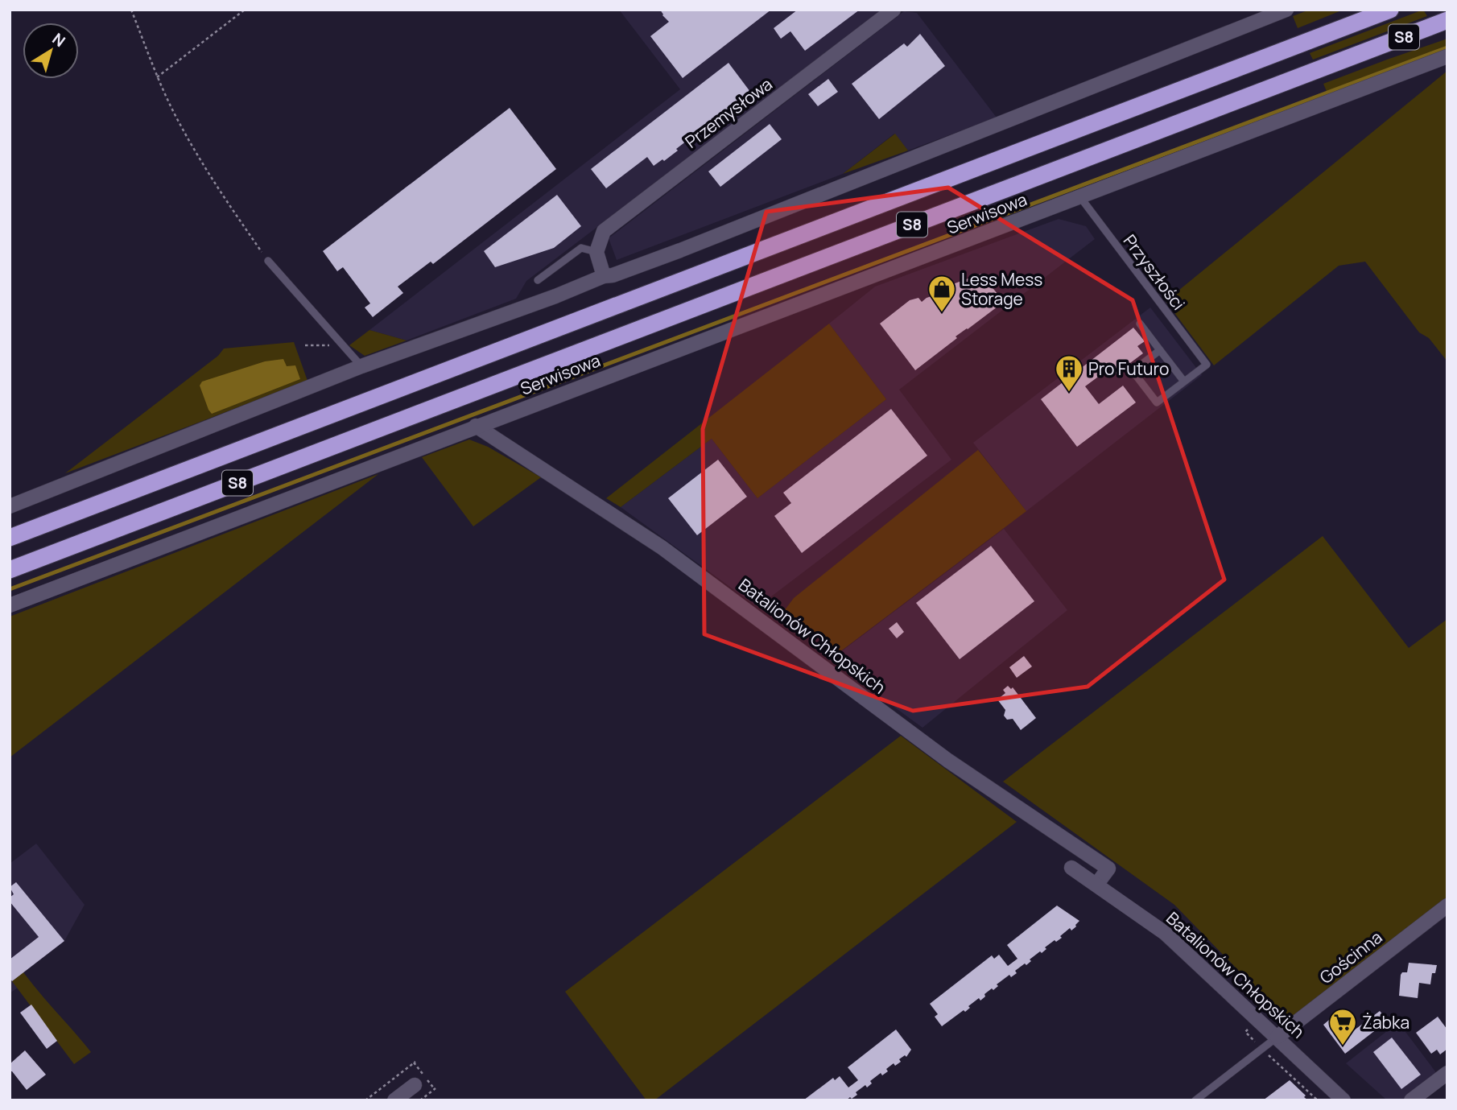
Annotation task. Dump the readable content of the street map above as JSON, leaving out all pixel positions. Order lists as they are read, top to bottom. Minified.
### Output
{"streets":{"highway":["S8"],"street":["Przemysłowa","Serwisowa","Batalionów Chłopskich","Gościnna"],"lane":["Przyszłości"]},"crossings":[["Serwisowa","Przyszłości"],["Serwisowa","Batalionów Chłopskich"],["Batalionów Chłopskich","Gościnna"]],"places":{"shop":["Less Mess Storage"],"building":["Pro Futuro"],"supermarket":["Żabka"]},"north":"top right"}
